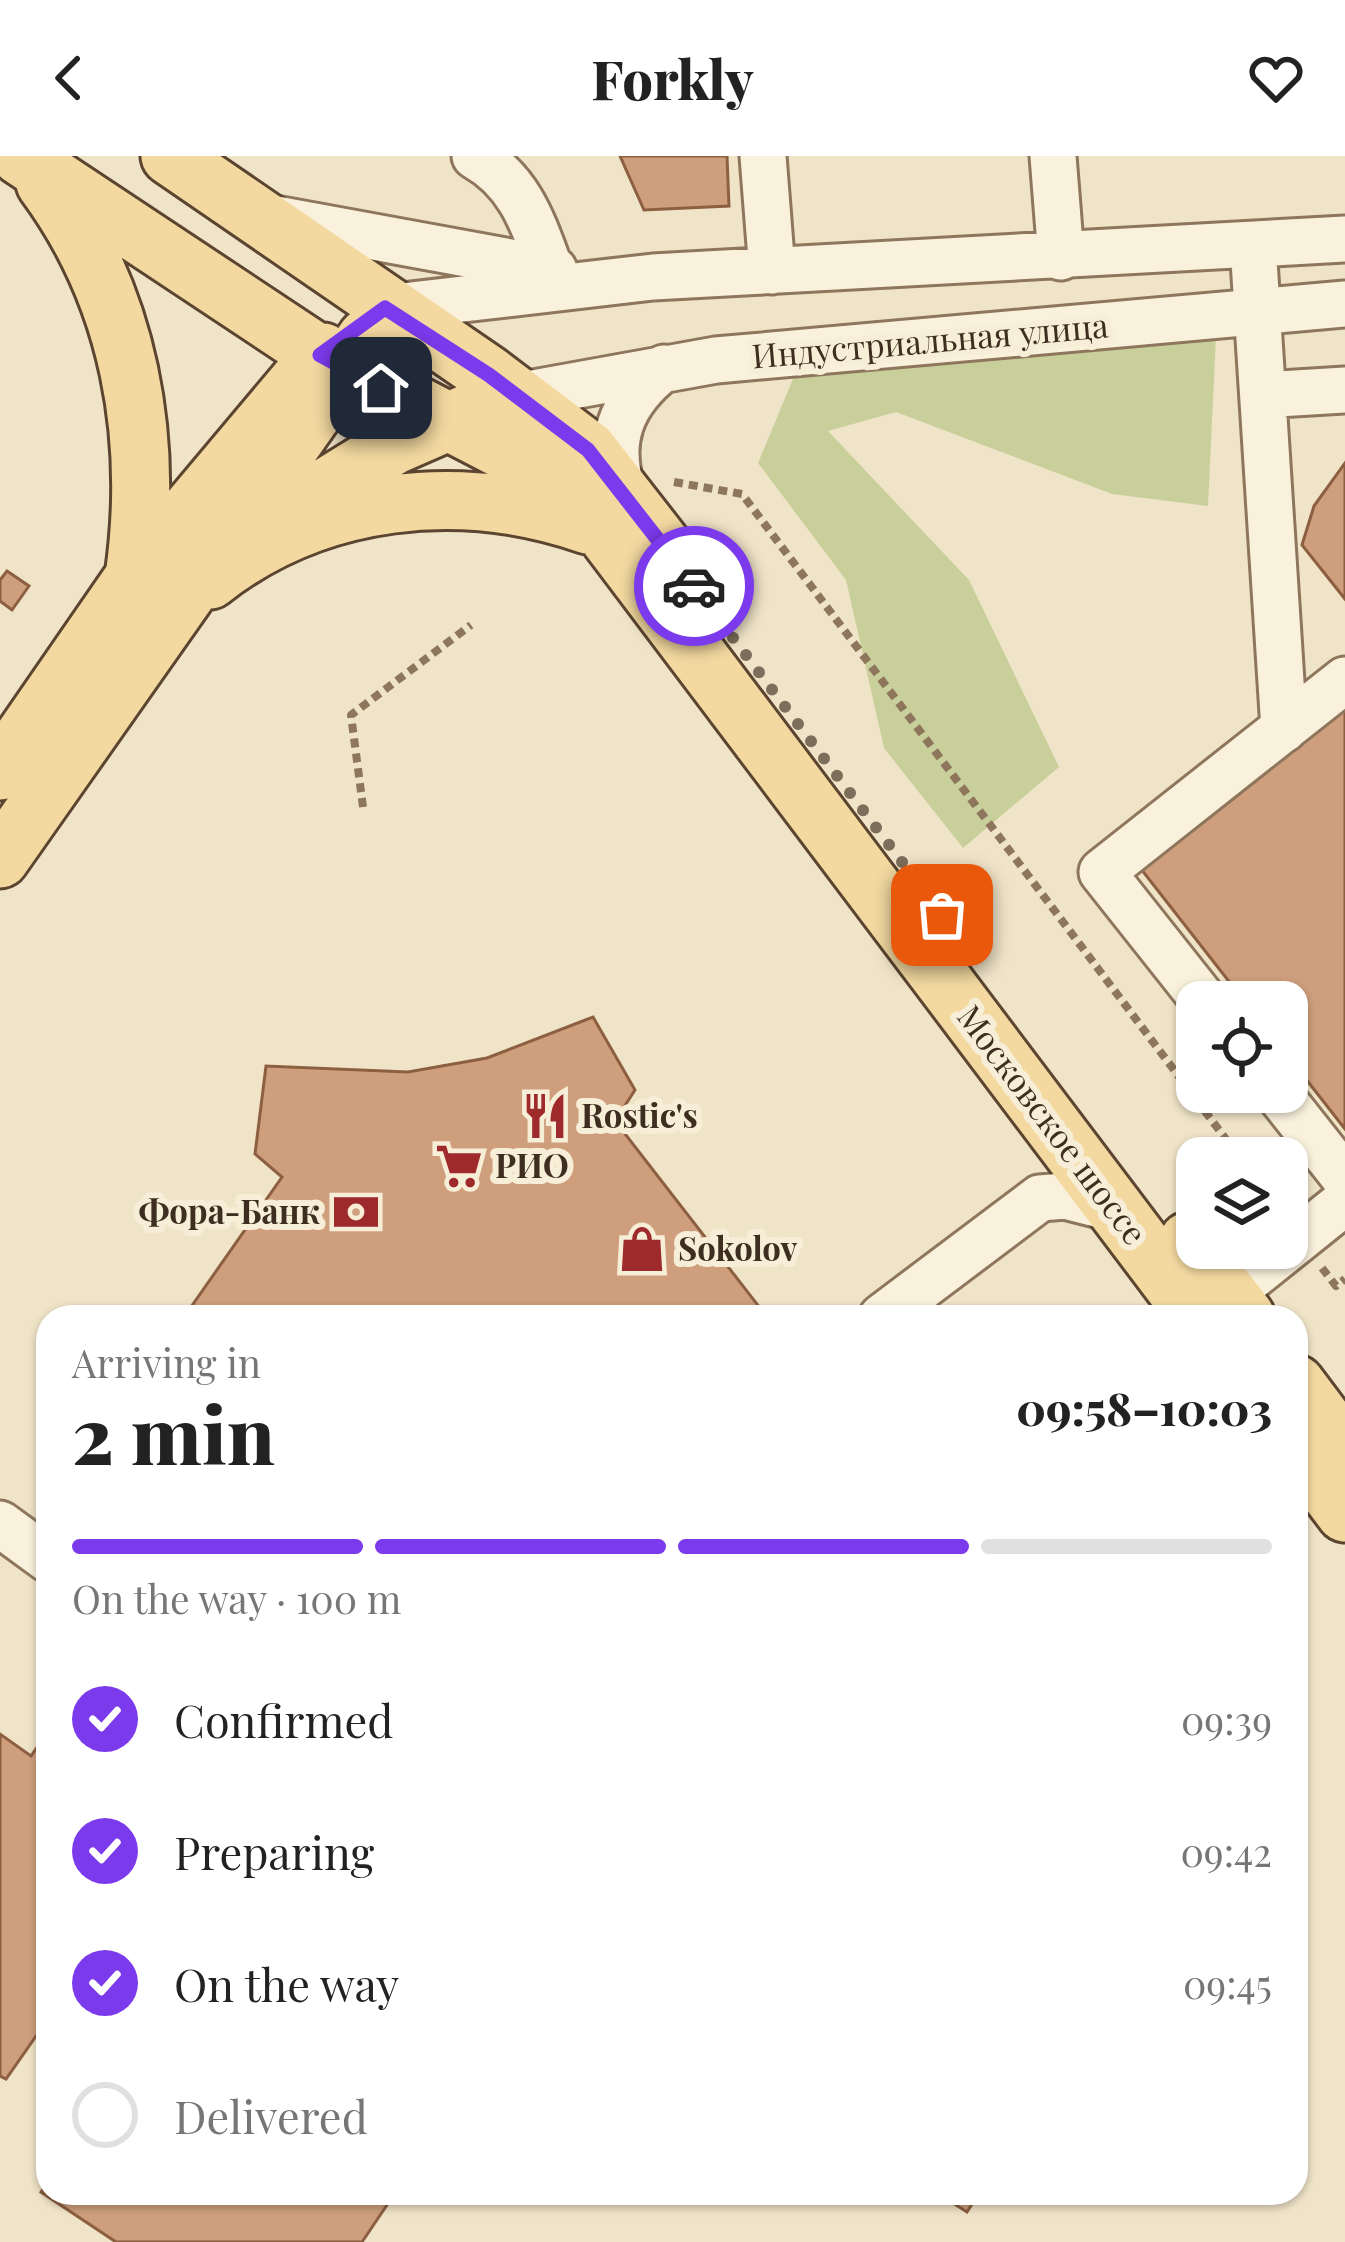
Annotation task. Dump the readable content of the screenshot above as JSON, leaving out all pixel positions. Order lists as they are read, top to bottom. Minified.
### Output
{"streets":{"main road":["Московское шоссе"],"street":["Индустриальная улица"]},"crossings":[["Индустриальная улица","Московское шоссе"]],"places":{"restaurant":["Rostic's"],"supermarket":["РИО"],"bank":["Фора-Банк"],"shop":["Sokolov"]},"page":{"header":"Forkly","heading":["2 min","Arriving in","09:58–10:03"],"bar":"On the way · 100 m","list":[["Confirmed","09:39"],["Preparing","09:42"],["On the way","09:45"],"Delivered"]}}
